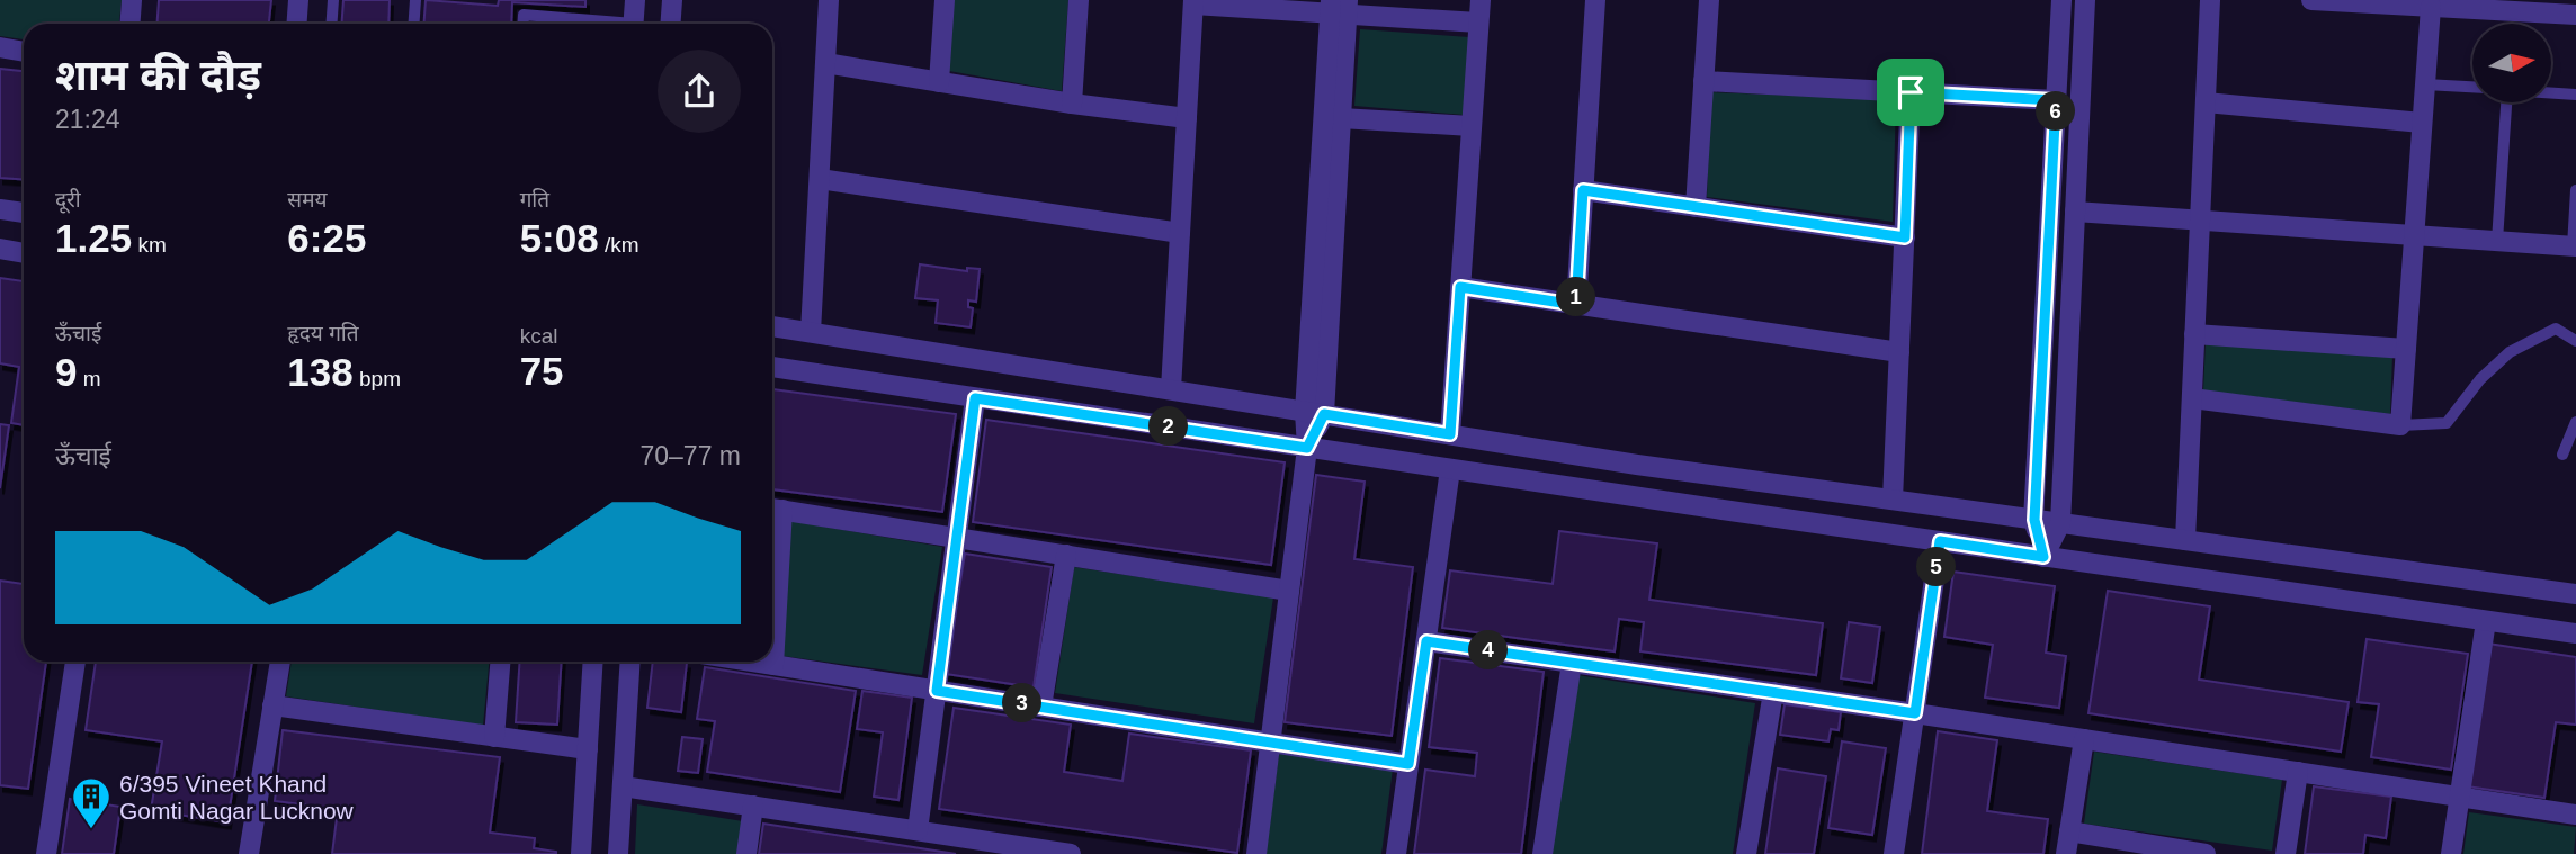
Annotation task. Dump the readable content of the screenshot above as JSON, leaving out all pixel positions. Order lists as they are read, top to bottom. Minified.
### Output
{"places":{"building":["6/395 Vineet Khand Gomti Nagar Lucknow"]},"north":"right","page":{"heading":["शाम की दौड़","21:24"],"pins":["6","1","2","5","4","3"],"stats":[["दूरी","1.25 km"],["समय","6:25"],["गति","5:08 /km"],["ऊँचाई","9 m"],["हृदय गति","138 bpm"],["kcal","75"]],"chart":["ऊँचाई","70–77 m"]}}
